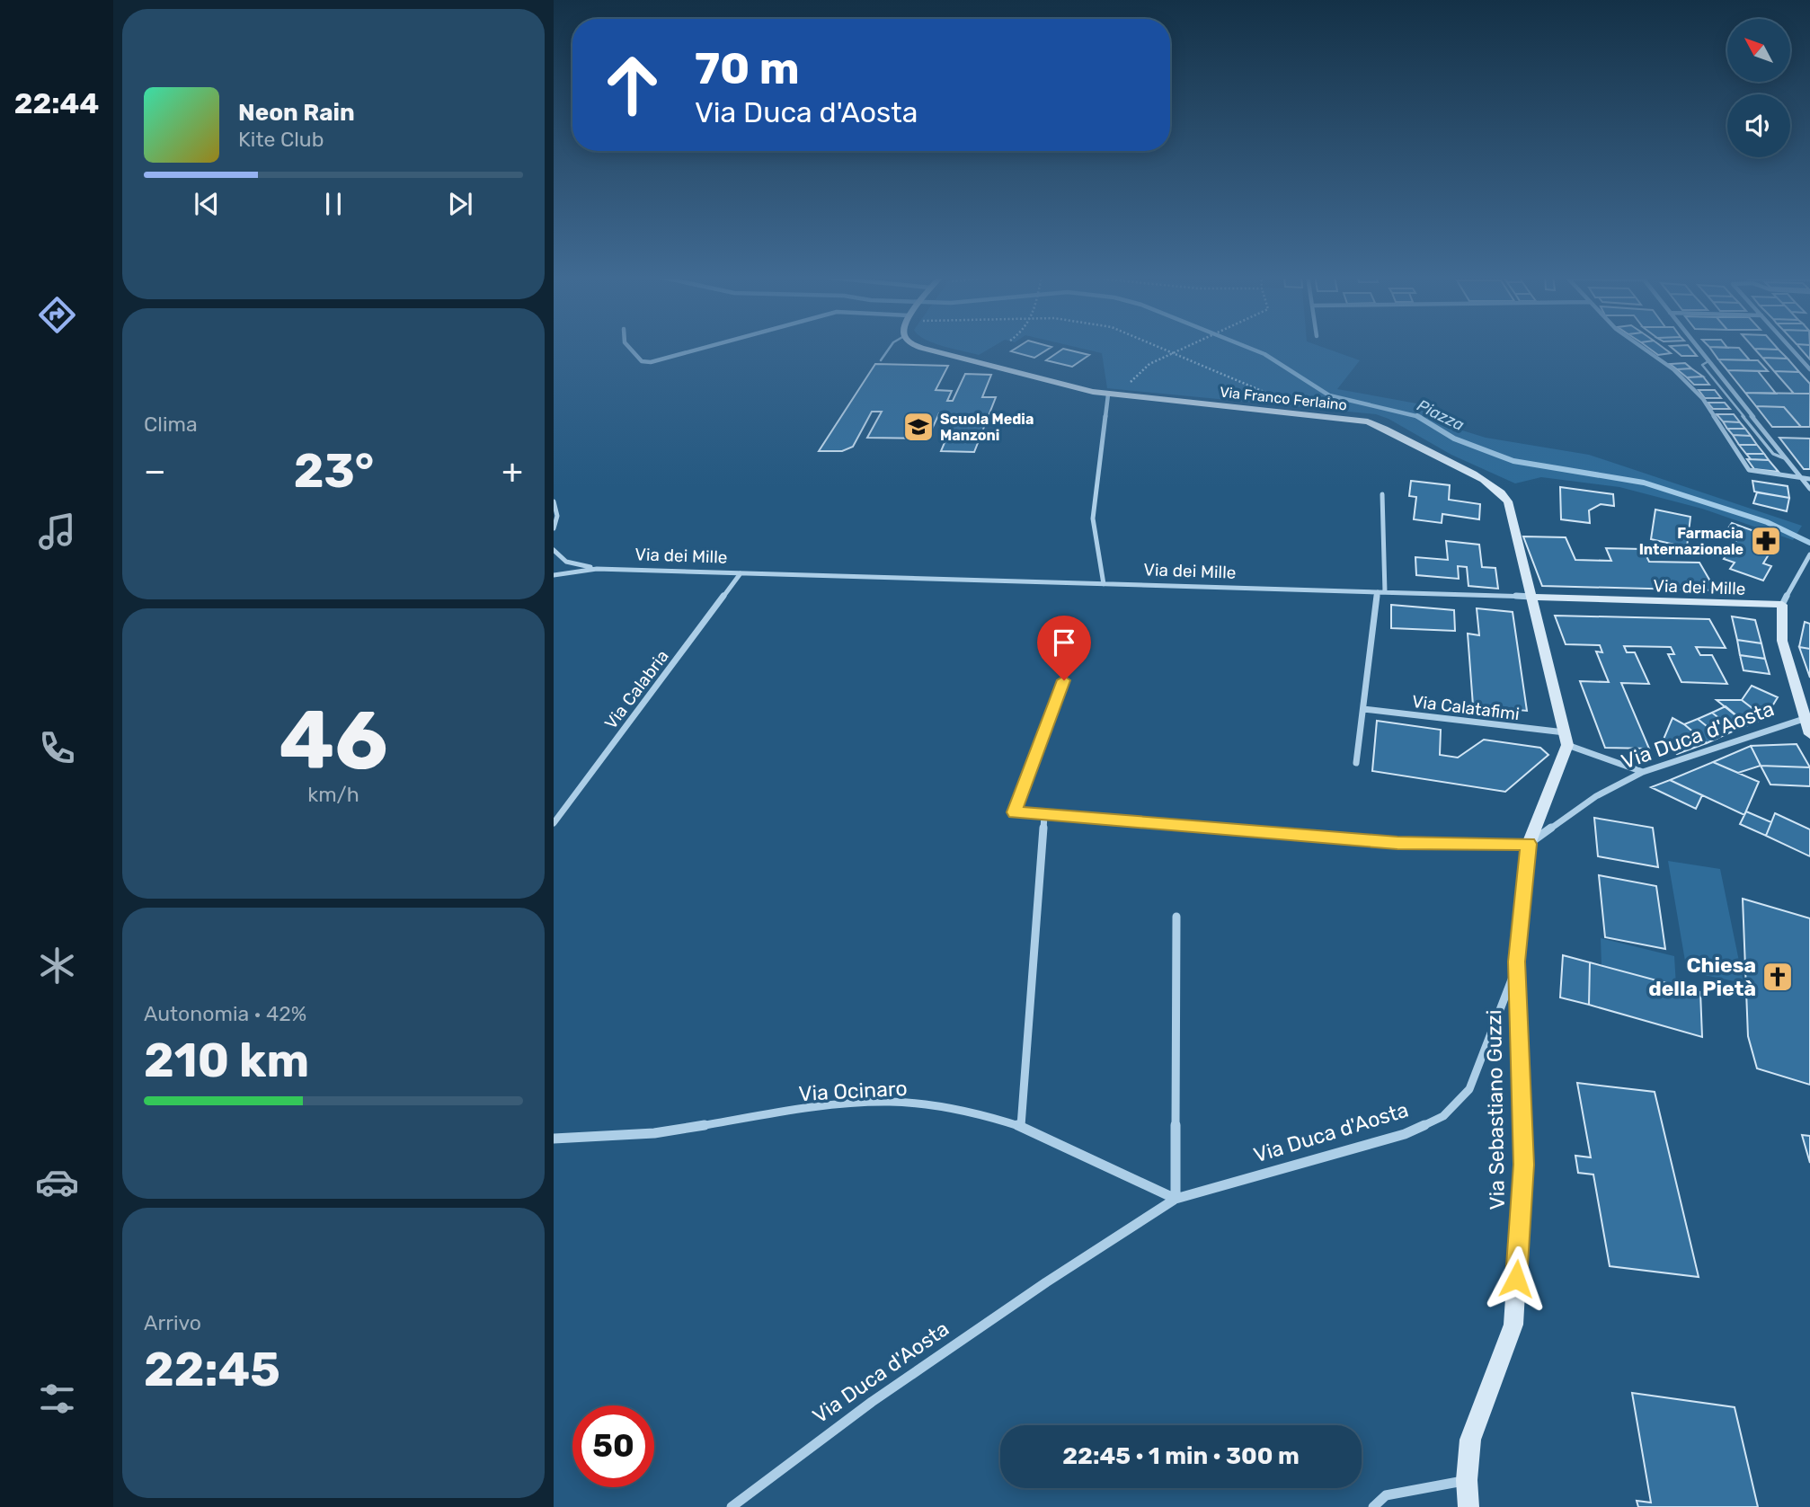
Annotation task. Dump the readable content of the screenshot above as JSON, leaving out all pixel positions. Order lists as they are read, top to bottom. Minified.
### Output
{"streets":{"main road":["Via Franco Ferlaino","Via dei Mille","Via Duca d'Aosta","Via Sebastiano Guzzi"],"street":["Via Calabria","Via Calatafimi","Via Ocinaro"]},"crossings":[["Via Franco Ferlaino","Via dei Mille"],["Via Franco Ferlaino","Via Calatafimi"],["Via dei Mille","Via Calabria"],["Via Calatafimi","Via Duca d'Aosta"],["Via Duca d'Aosta","Via Ocinaro"],["Via Duca d'Aosta","Via Sebastiano Guzzi"]],"water":["Piazza"],"places":{"school or university":["Scuola Media Manzoni"],"pharmacy":["Farmacia Internazionale"],"church":["Chiesa della Pietà"]},"north":"top left","page":{"tabs":"22:44","turn":["70 m","Via Duca d'Aosta"],"song":["Neon Rain","Kite Club"],"tile":["Clima",["46","km/h"],["Autonomia · 42%","210 km"],["Arrivo","22:45"]],"heat":["−","23°","+"],"limit":"50","trip":"22:45 · 1 min · 300 m"}}
